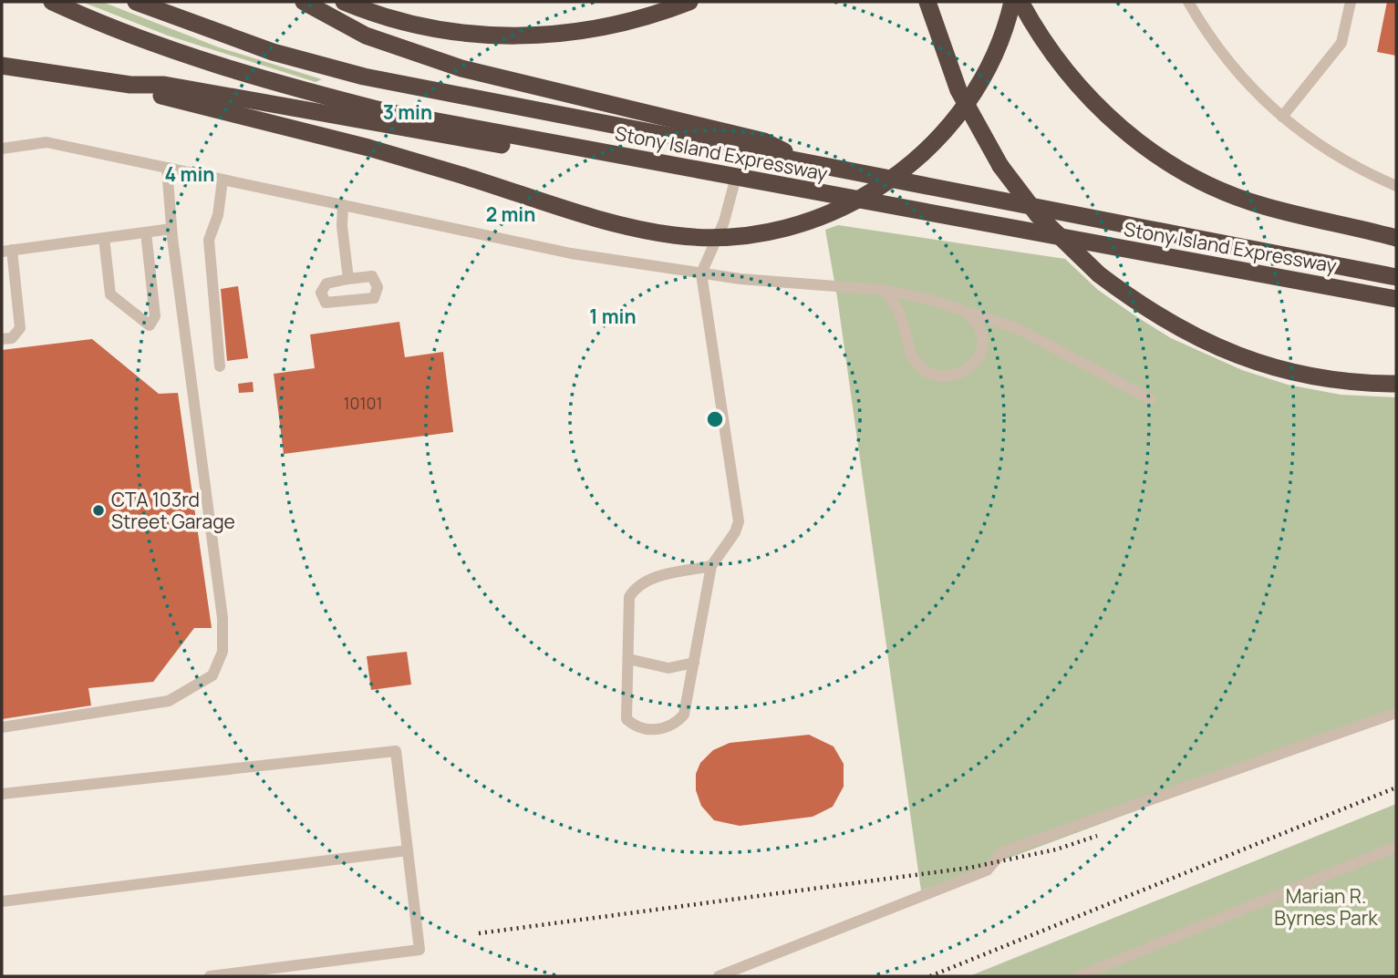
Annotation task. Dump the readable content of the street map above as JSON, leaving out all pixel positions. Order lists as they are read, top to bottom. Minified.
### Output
{"streets":{"highway":["Stony Island Expressway"]},"parks":["Marian R. Byrnes Park"],"places":["CTA 103rd Street Garage"],"house_numbers":["10101"],"rings":["3 min","4 min","2 min","1 min"]}
